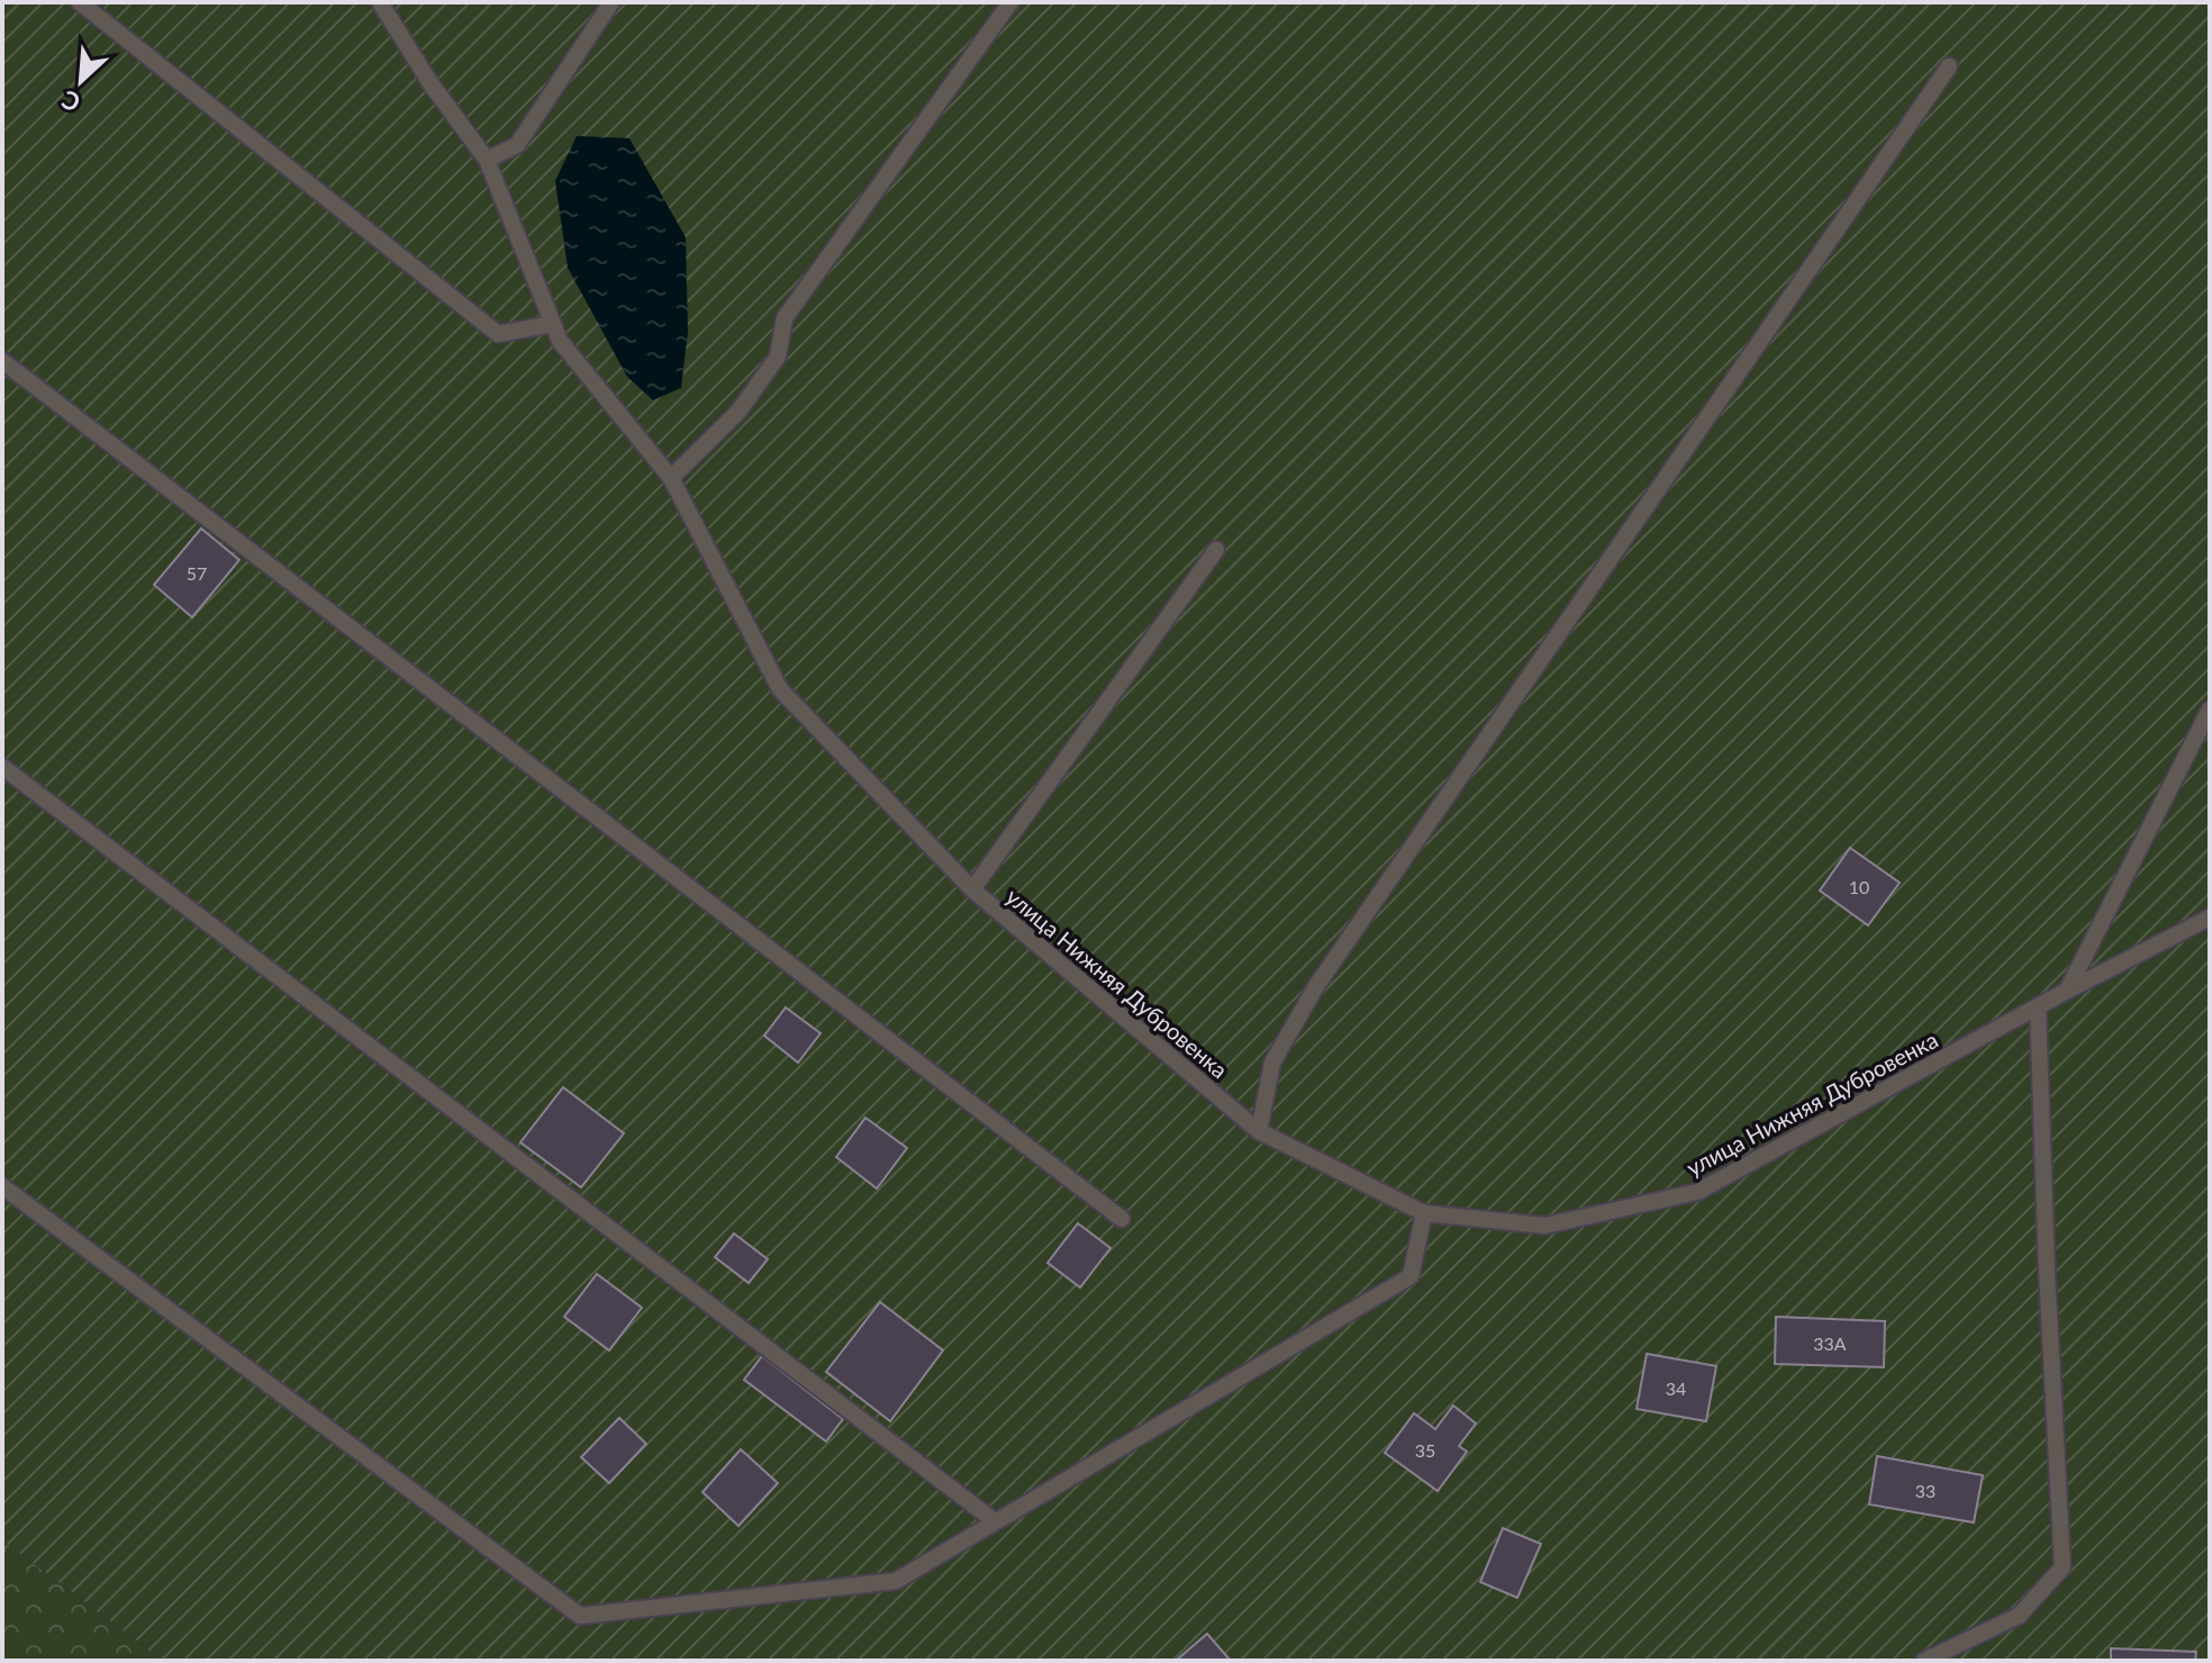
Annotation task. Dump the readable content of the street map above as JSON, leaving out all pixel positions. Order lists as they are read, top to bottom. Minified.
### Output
{"streets":{"lane":["улица Нижняя Дубровенка"]},"house_numbers":["57","10","33А","34","35","33"],"north":"bottom left"}
